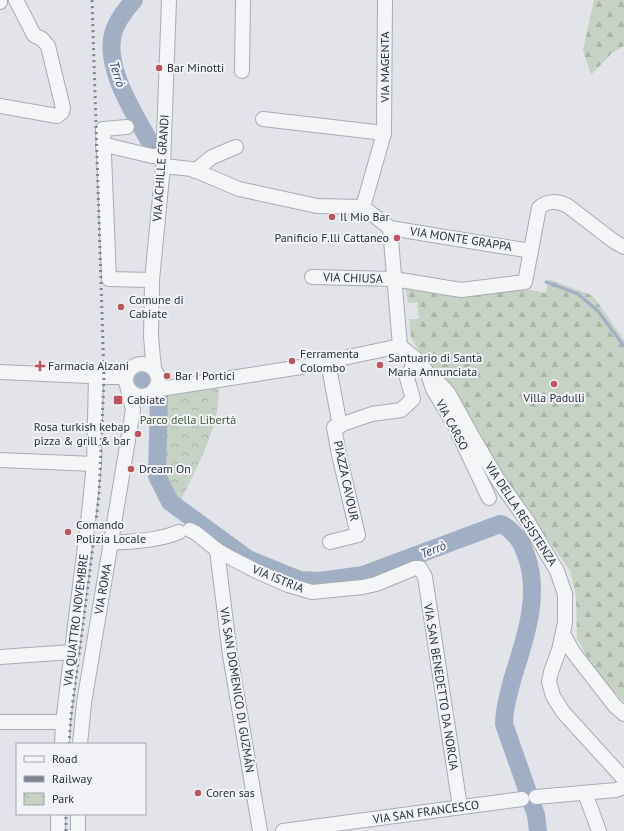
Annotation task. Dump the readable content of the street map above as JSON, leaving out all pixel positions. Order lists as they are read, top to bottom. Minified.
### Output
{"streets":{"street":["VIA MAGENTA","VIA ACHILLE GRANDI","VIA MONTE GRAPPA","VIA CHIUSA","VIA CARSO","PIAZZA CAVOUR","VIA DELLA RESISTENZA","VIA ISTRIA","VIA ROMA","VIA QUATTRO NOVEMBRE","VIA SAN BENEDETTO DA NORCIA","VIA SAN DOMENICO DI GUZMÁN","VIA SAN FRANCESCO"]},"crossings":[["VIA ACHILLE GRANDI","VIA ROMA"],["VIA MONTE GRAPPA","VIA CHIUSA"],["VIA CARSO","VIA DELLA RESISTENZA"],["VIA ISTRIA","VIA ROMA"],["VIA ISTRIA","VIA SAN BENEDETTO DA NORCIA"],["VIA ISTRIA","VIA SAN DOMENICO DI GUZMÁN"],["VIA SAN BENEDETTO DA NORCIA","VIA SAN FRANCESCO"]],"water":["Terrò"],"parks":["Parco della Libertà"],"places":{"other":["Bar Minotti","Il Mio Bar","Panificio F.lli Cattaneo","Comune di Cabiate","Ferramenta Colombo","Santuario di Santa Maria Annunciata","Bar I Portici","Villa Padulli","Rosa turkish kebap pizza & grill & bar","Dream On","Comando Polizia Locale","Coren sas"],"health":["Farmacia Alzani"],"transit":["Cabiate"]},"legend":["Road","Railway","Park"]}
